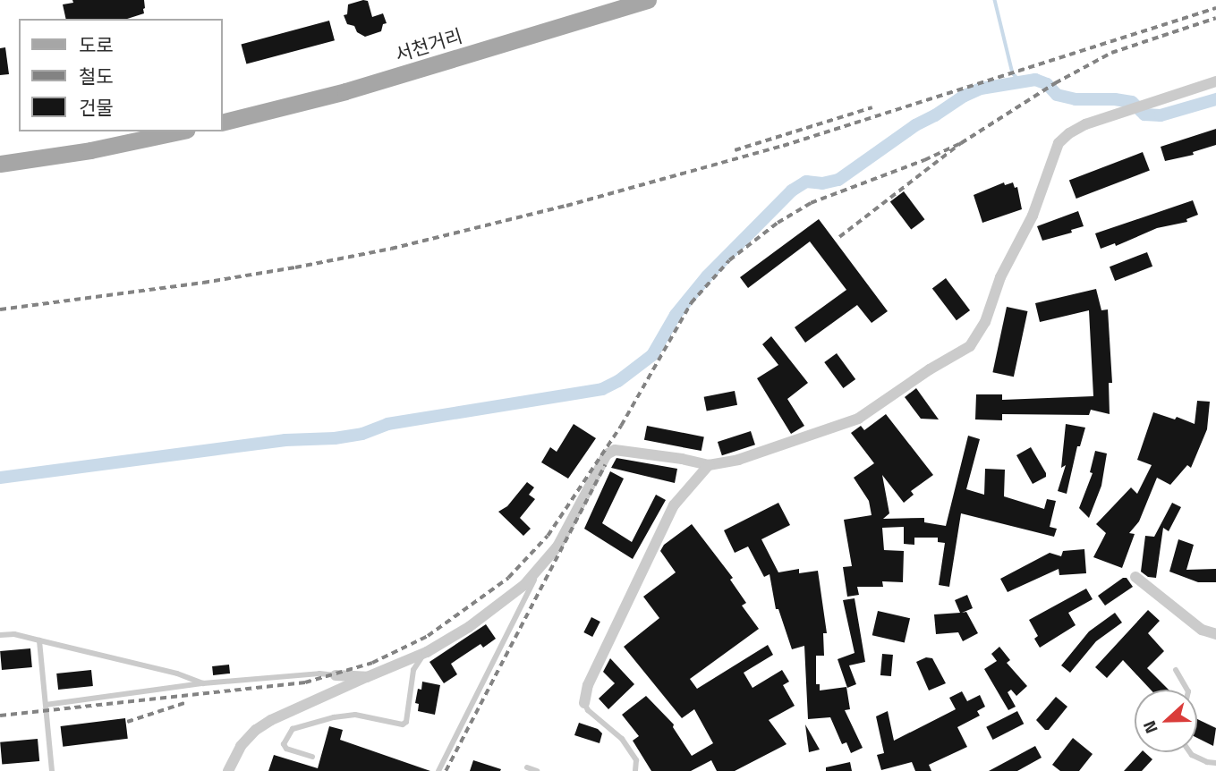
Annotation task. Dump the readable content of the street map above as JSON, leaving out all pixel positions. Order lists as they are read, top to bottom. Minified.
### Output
{"streets":{"main road":["서천거리"]},"legend":["도로","철도","건물"],"north":"left"}
